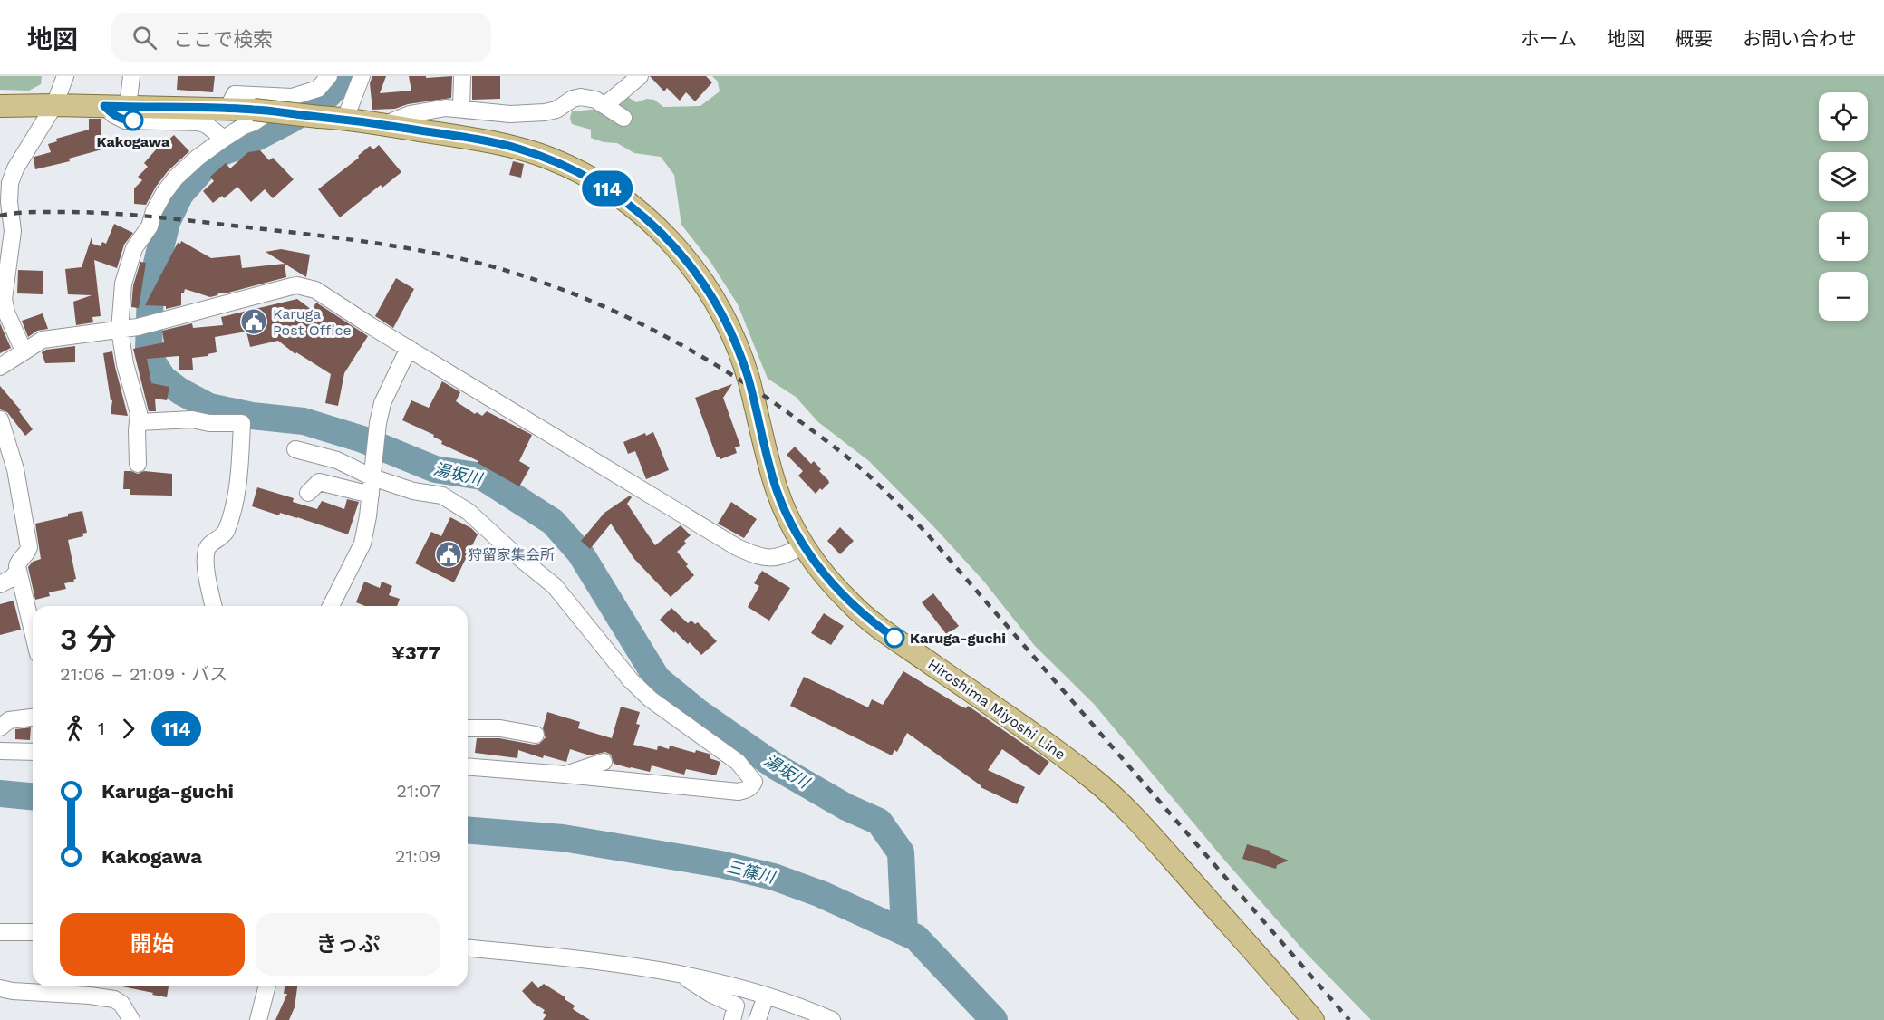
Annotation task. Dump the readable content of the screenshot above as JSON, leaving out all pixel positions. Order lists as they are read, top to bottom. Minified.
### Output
{"streets":{"main road":["Hiroshima Miyoshi Line"]},"water":["湯坂川","三篠川"],"places":{"other":["Kakogawa","Karuga-guchi"],"public building":["Karuga Post Office","狩留家集会所"]},"lines":["bus line 114"],"page":{"header":"地図","search":"ここで検索","nav":["ホーム","地図","概要","お問い合わせ"],"on_map":"114","map_buttons":["+","−"],"heading":["3 分","21:06 – 21:09 · バス","¥377"],"legs":["1","114"],"list":[{"name":"Karuga-guchi","value":"21:07"},{"name":"Kakogawa","value":"21:09"}],"buttons":["開始","きっぷ"]}}
